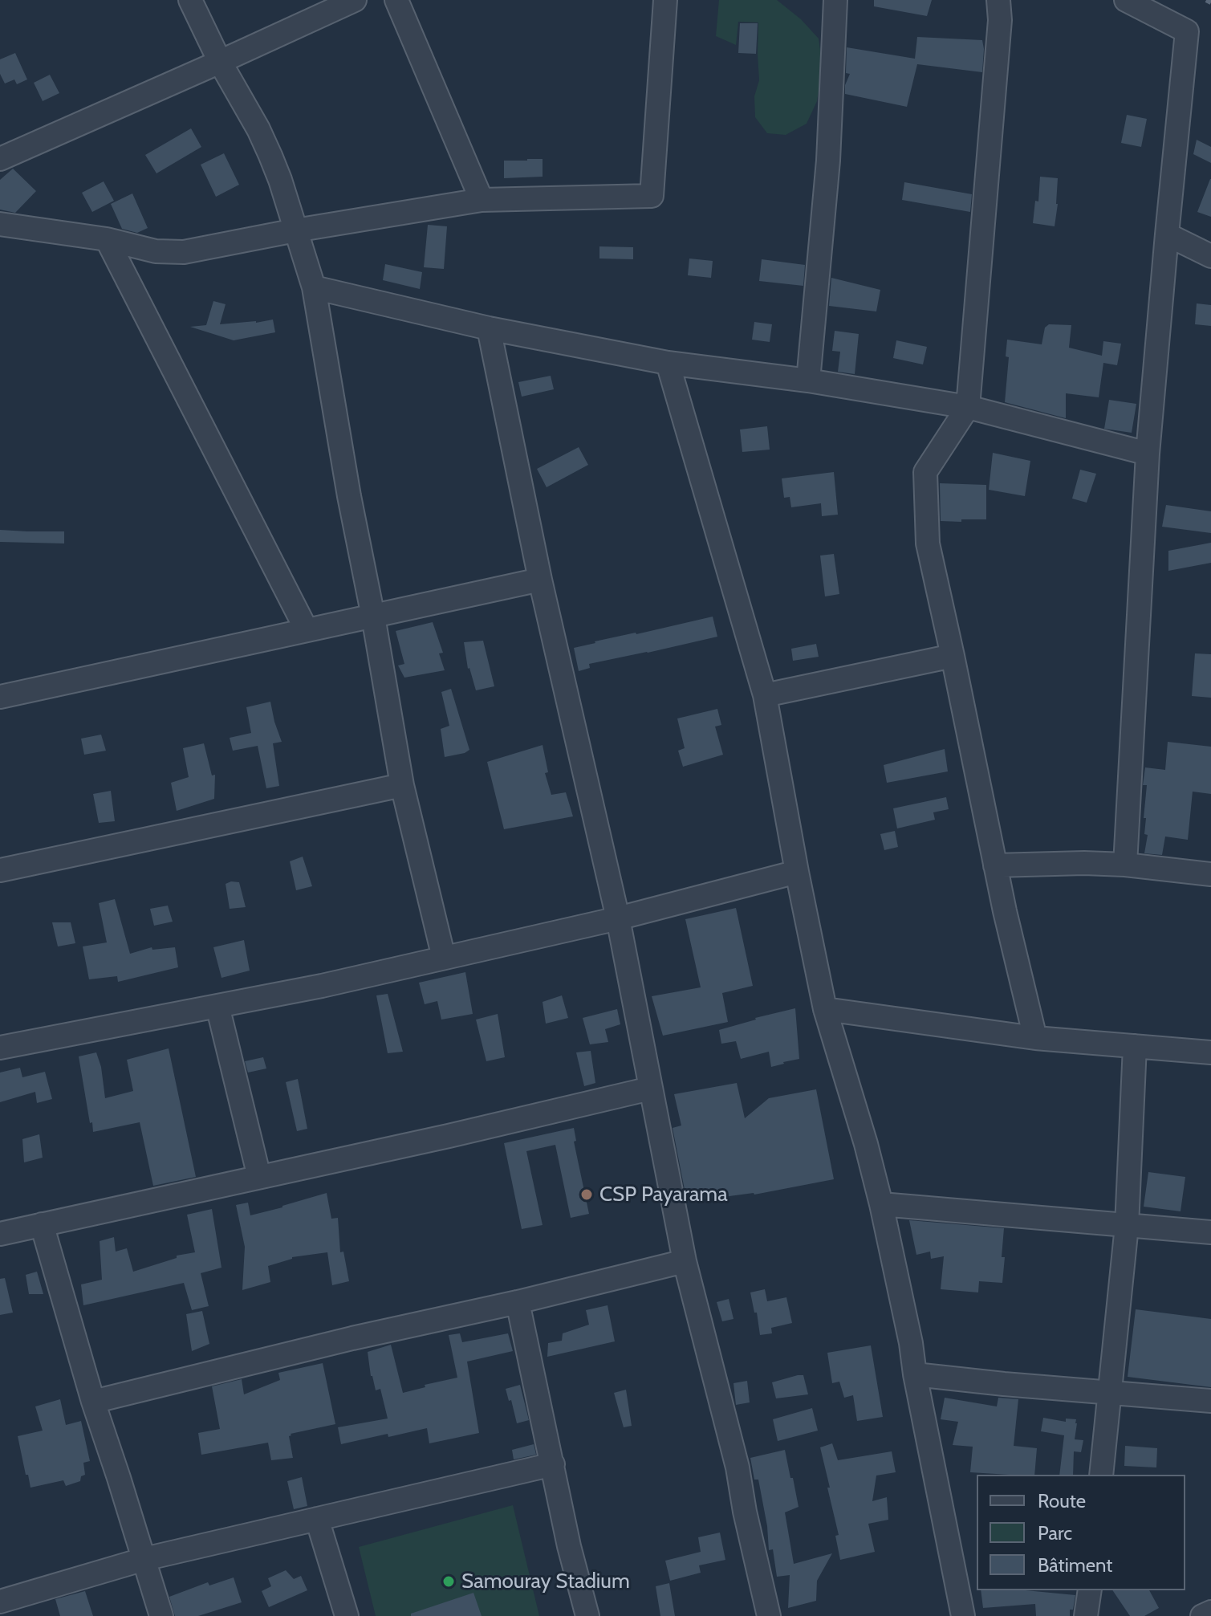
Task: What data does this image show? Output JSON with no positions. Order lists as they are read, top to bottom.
{
  "places": ["CSP Payarama", "Samouray Stadium"],
  "legend": ["Route", "Parc", "Bâtiment"]
}
